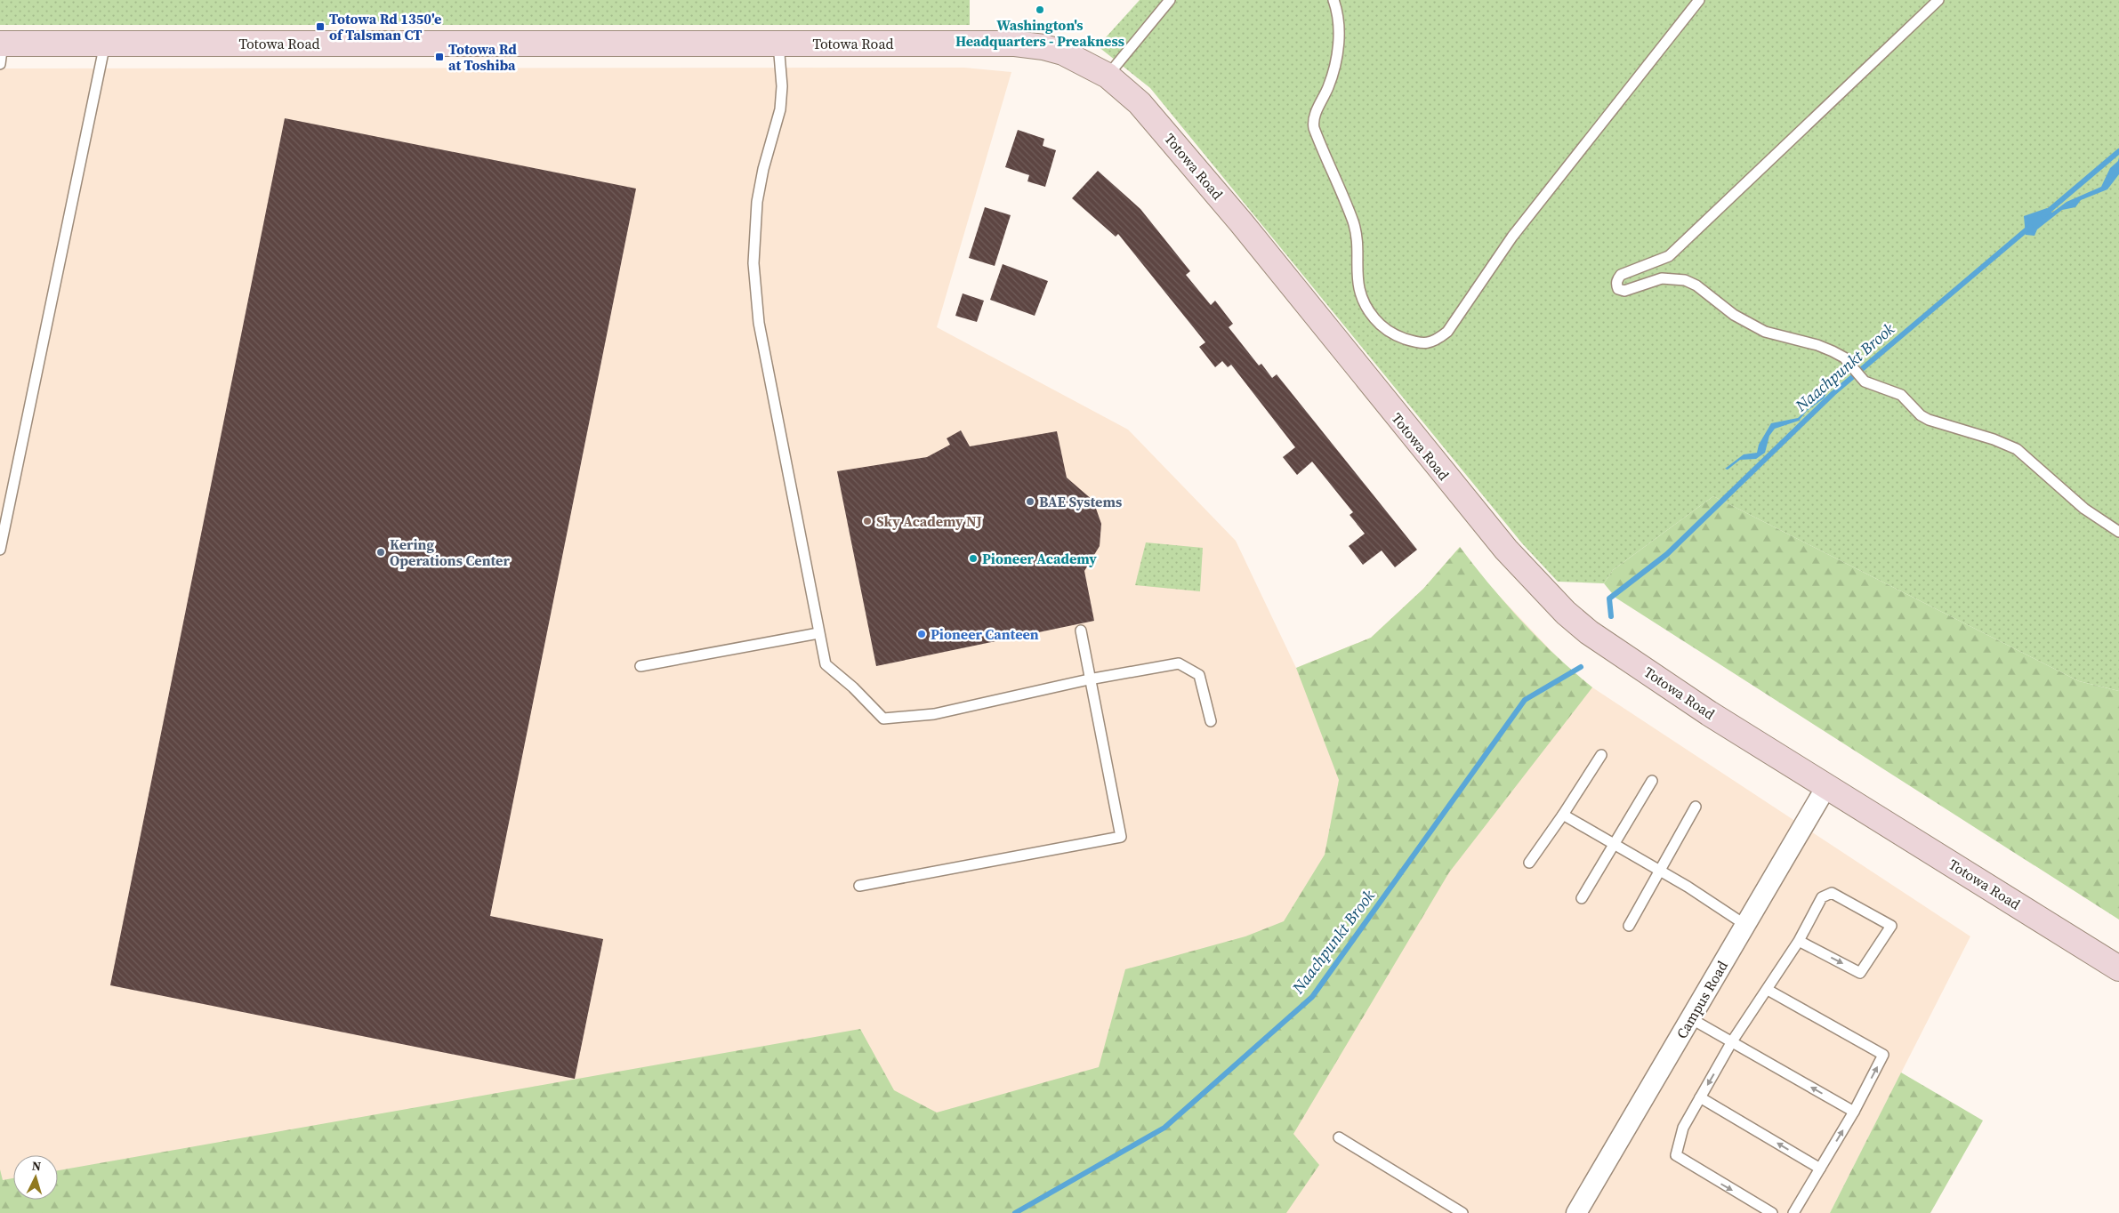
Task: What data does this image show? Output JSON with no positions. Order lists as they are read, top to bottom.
{
  "streets": {
    "main road": ["Totowa Road"],
    "street": ["Campus Road"]
  },
  "crossings": [
    ["Totowa Road", "Campus Road"]
  ],
  "water": ["Naachpunkt Brook"],
  "places": {
    "other": [
      "Washington's Headquarters - Preakness",
      "BAE Systems",
      "Sky Academy NJ",
      "Kering Operations Center",
      "Pioneer Academy",
      "Pioneer Canteen"
    ],
    "transit": ["Totowa Rd 1350'e of Talsman CT", "Totowa Rd at Toshiba"]
  },
  "north": "top"
}
